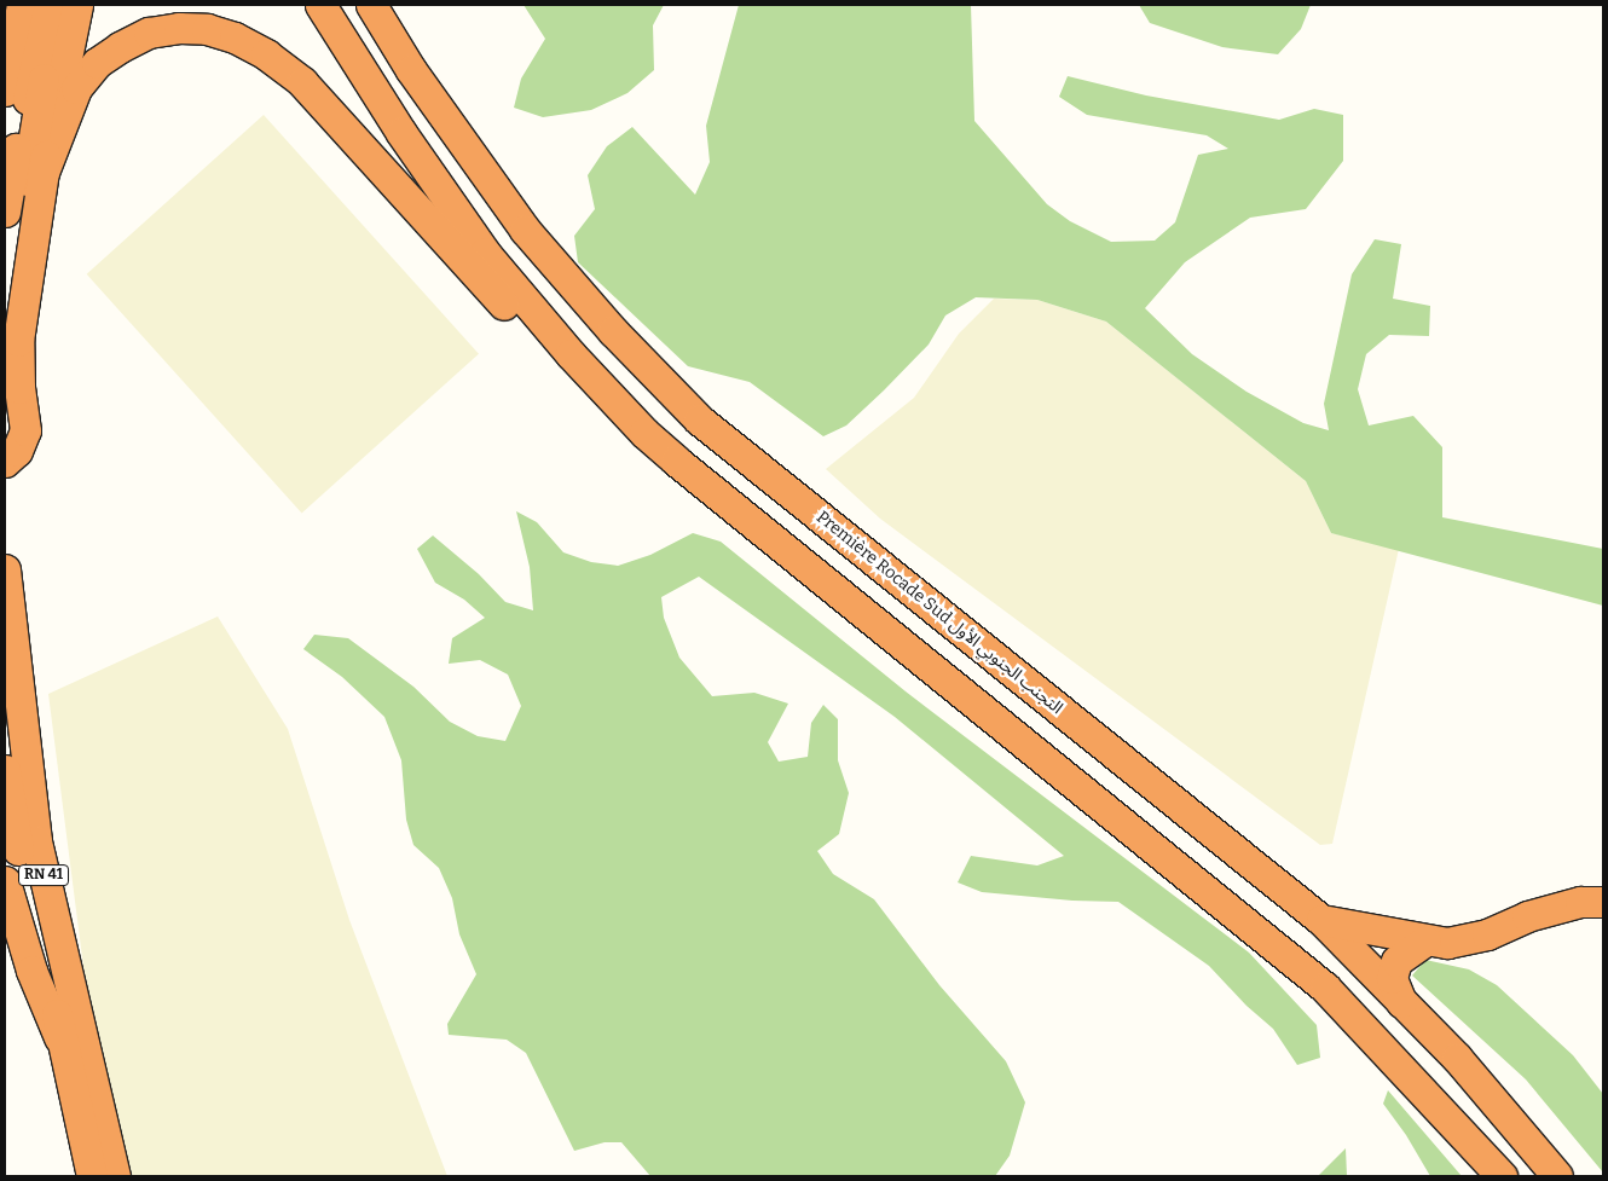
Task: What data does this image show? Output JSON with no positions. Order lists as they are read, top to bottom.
{
  "streets": {
    "highway": ["Première Rocade Sud التجنب الجنوبي الأول", "RN 41"]
  }
}
